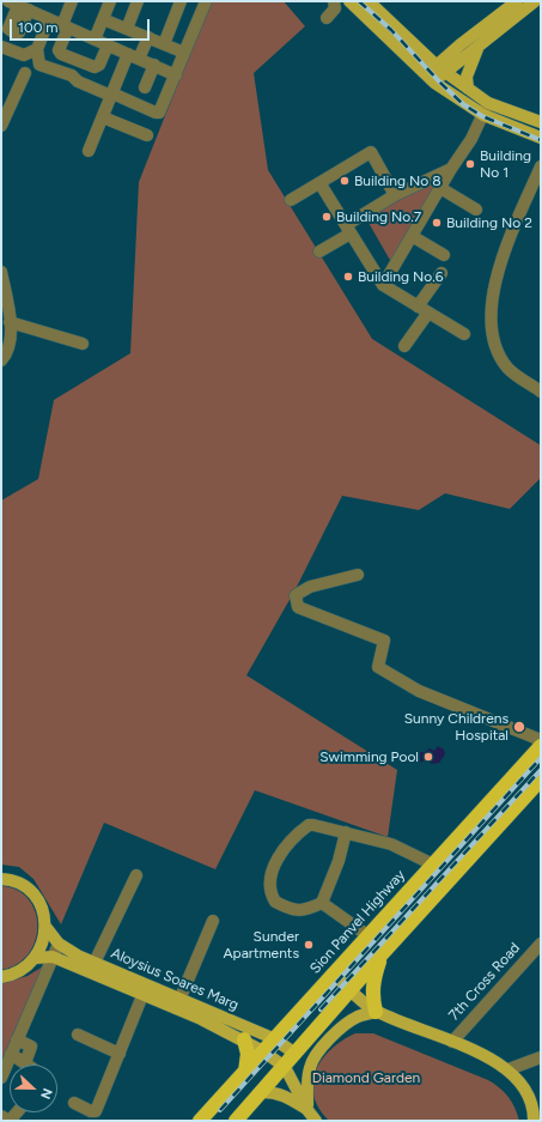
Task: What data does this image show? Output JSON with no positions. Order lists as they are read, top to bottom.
{
  "streets": {
    "highway": ["Sion Panvel Highway"],
    "main road": ["Aloysius Soares Marg"],
    "street": ["7th Cross Road"]
  },
  "crossings": [
    ["Sion Panvel Highway", "Aloysius Soares Marg"]
  ],
  "parks": ["Diamond Garden"],
  "places": [
    "Building No 1",
    "Building No 8",
    "Building No.7",
    "Building No 2",
    "Building No.6",
    "Sunny Childrens Hospital",
    "Swimming Pool",
    "Sunder Apartments"
  ],
  "scale_bar": "100 m",
  "north": "right"
}
